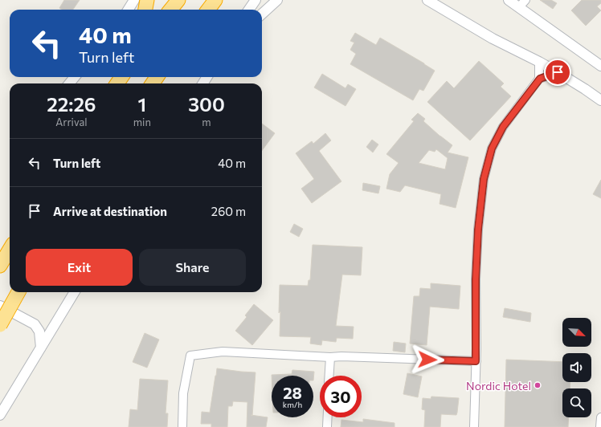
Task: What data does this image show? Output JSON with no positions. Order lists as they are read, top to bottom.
{
  "places": ["Nordic Hotel"],
  "north": "bottom right",
  "page": {
    "turn": ["40 m", "Turn left"],
    "eta": [
      "22:26",
      "Arrival",
      "1",
      "min",
      "300",
      "m"
    ],
    "list": [
      {
        "name": "Turn left",
        "value": "40 m"
      },
      {
        "name": "Arrive at destination",
        "value": "260 m"
      }
    ],
    "buttons": ["Exit", "Share"],
    "speed": "28 km/h",
    "limit": "30"
  }
}
